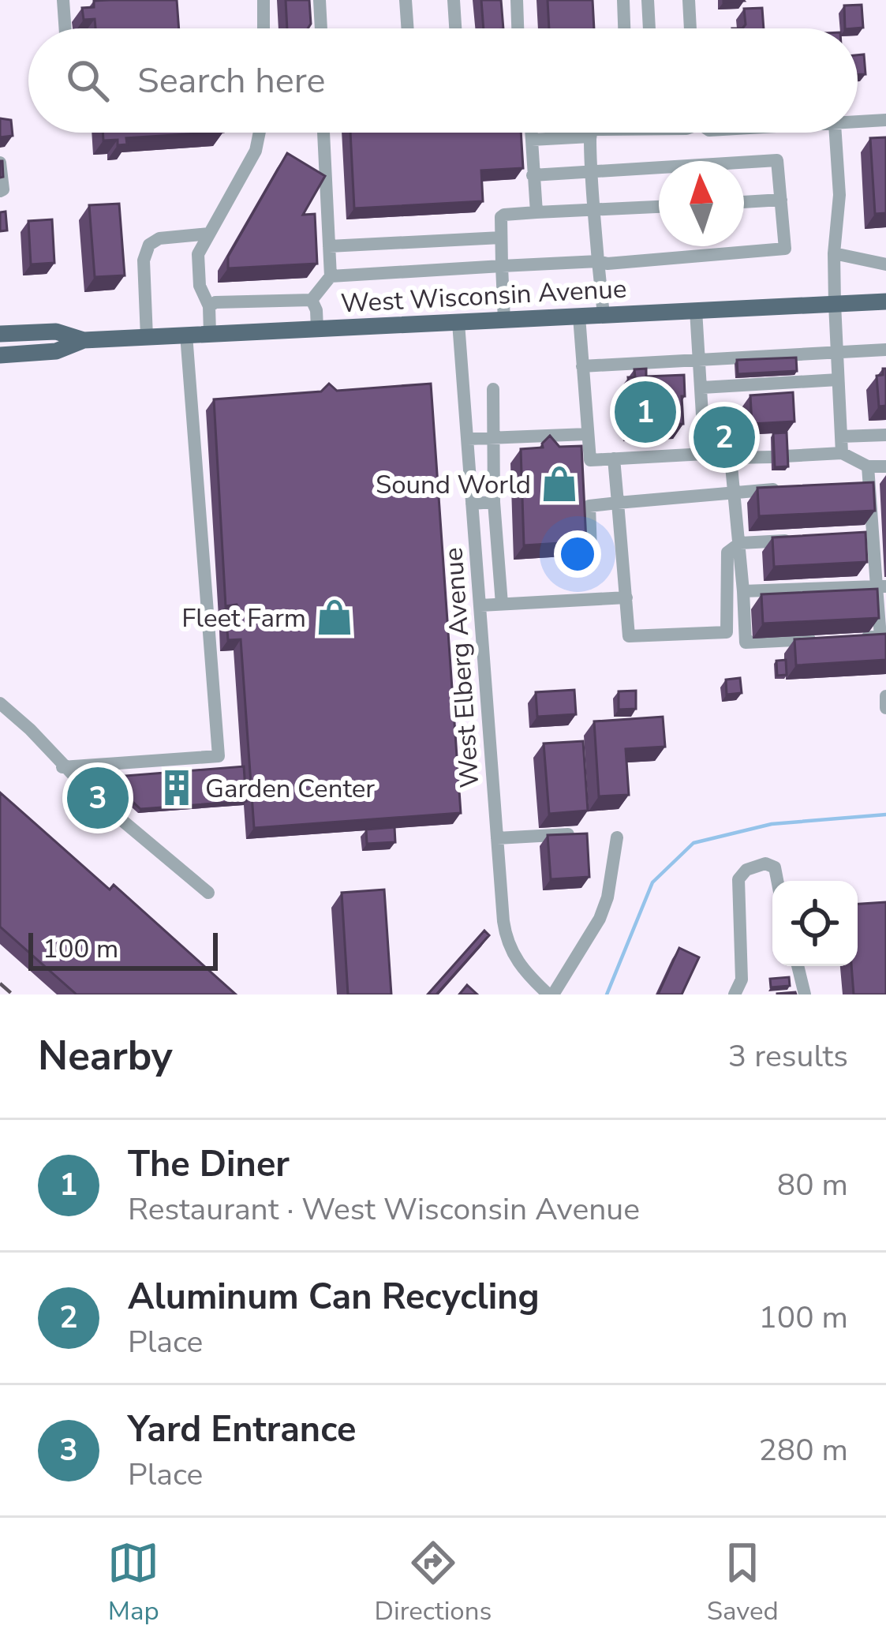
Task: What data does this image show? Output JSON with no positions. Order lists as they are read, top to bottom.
{
  "streets": {
    "main road": ["West Wisconsin Avenue"],
    "street": ["West Elberg Avenue"]
  },
  "crossings": [
    ["West Wisconsin Avenue", "West Elberg Avenue"]
  ],
  "places": {
    "shop": ["Sound World", "Fleet Farm"],
    "building": ["Garden Center"]
  },
  "scale_bar": "100 m",
  "north": "top",
  "page": {
    "search": "Search here",
    "pins": ["1", "2", "3"],
    "scale": "100 m",
    "heading": ["Nearby", "3 results"],
    "list": [
      {
        "mark": "1",
        "name": "The Diner",
        "note": "Restaurant · West Wisconsin Avenue",
        "value": "80 m"
      },
      {
        "mark": "2",
        "name": "Aluminum Can Recycling",
        "note": "Place",
        "value": "100 m"
      },
      {
        "mark": "3",
        "name": "Yard Entrance",
        "note": "Place",
        "value": "280 m"
      }
    ],
    "nav": ["Map", "Directions", "Saved"]
  }
}
